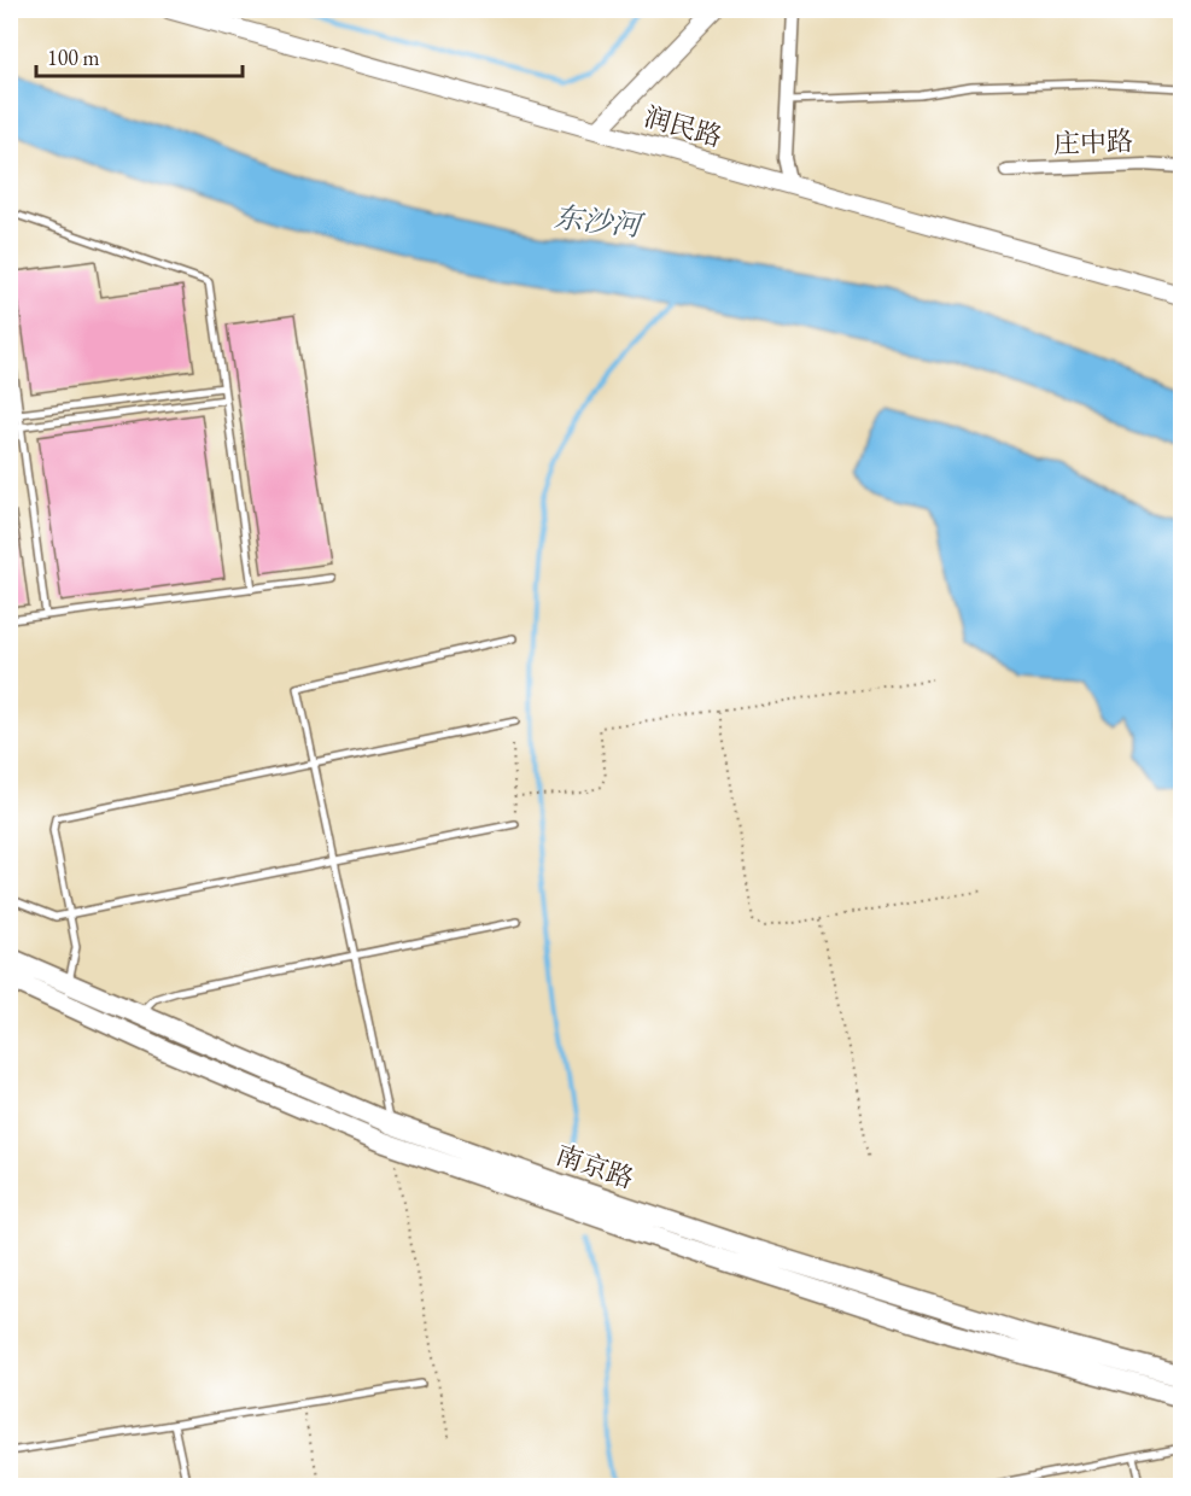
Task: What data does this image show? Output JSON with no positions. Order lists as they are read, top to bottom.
{
  "streets": {
    "main road": ["南京路"],
    "street": ["润民路", "庄中路"]
  },
  "water": ["东沙河"],
  "scale_bar": "100 m"
}
